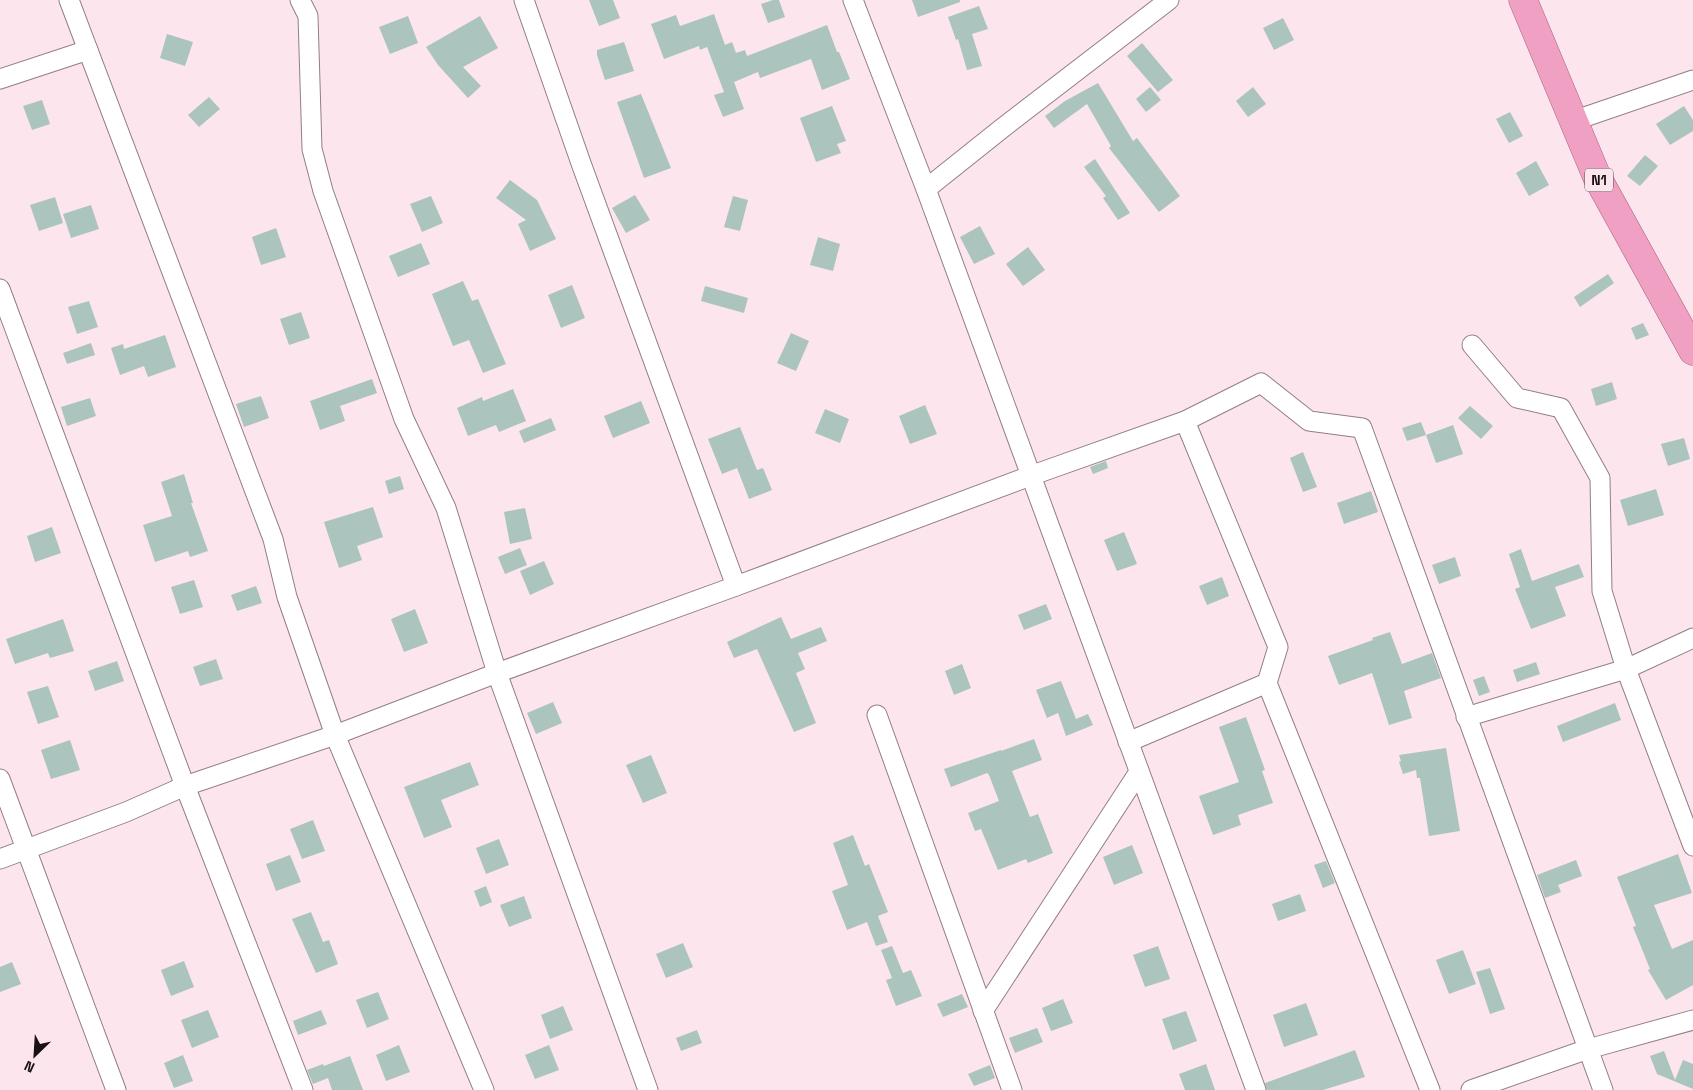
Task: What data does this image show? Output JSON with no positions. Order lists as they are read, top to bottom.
{
  "streets": {
    "highway": ["N1"]
  },
  "north": "bottom left"
}
